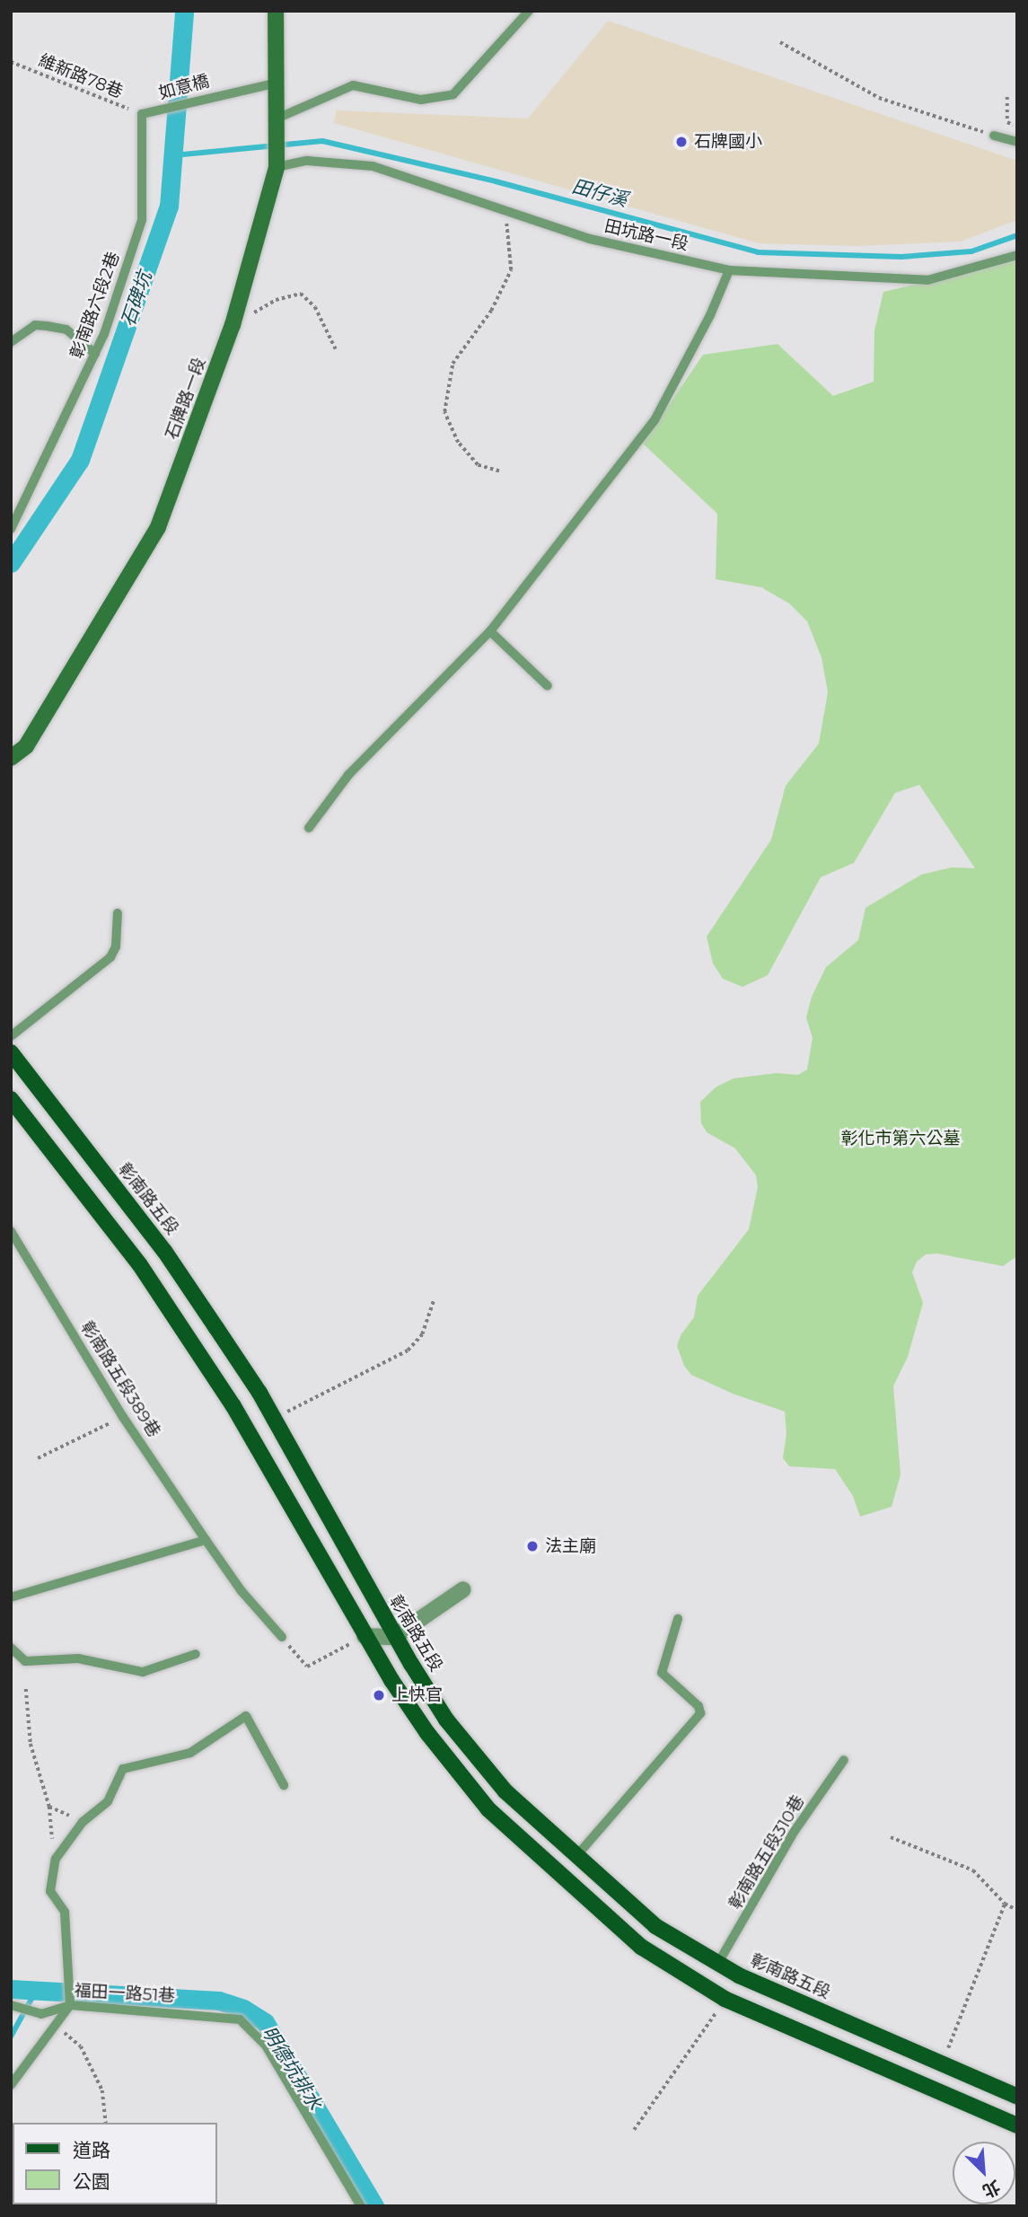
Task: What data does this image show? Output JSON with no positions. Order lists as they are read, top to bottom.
{
  "streets": {
    "main road": ["彰南路五段"],
    "street": ["石牌路一段"],
    "lane": [
      "如意橋",
      "田坑路一段",
      "彰南路六段2巷",
      "彰南路五段389巷",
      "彰南路五段310巷",
      "福田一路51巷"
    ],
    "path": ["維新路78巷"]
  },
  "crossings": [
    ["維新路78巷", "如意橋"],
    ["維新路78巷", "彰南路六段2巷"],
    ["如意橋", "彰南路六段2巷"],
    ["如意橋", "石牌路一段"],
    ["田坑路一段", "石牌路一段"],
    ["彰南路五段", "彰南路五段310巷"]
  ],
  "water": ["田仔溪", "石碑坑", "明德坑排水"],
  "parks": ["彰化市第六公墓"],
  "places": ["石牌國小", "法主廟", "上快官"],
  "legend": ["道路", "公園"],
  "north": "bottom right"
}
